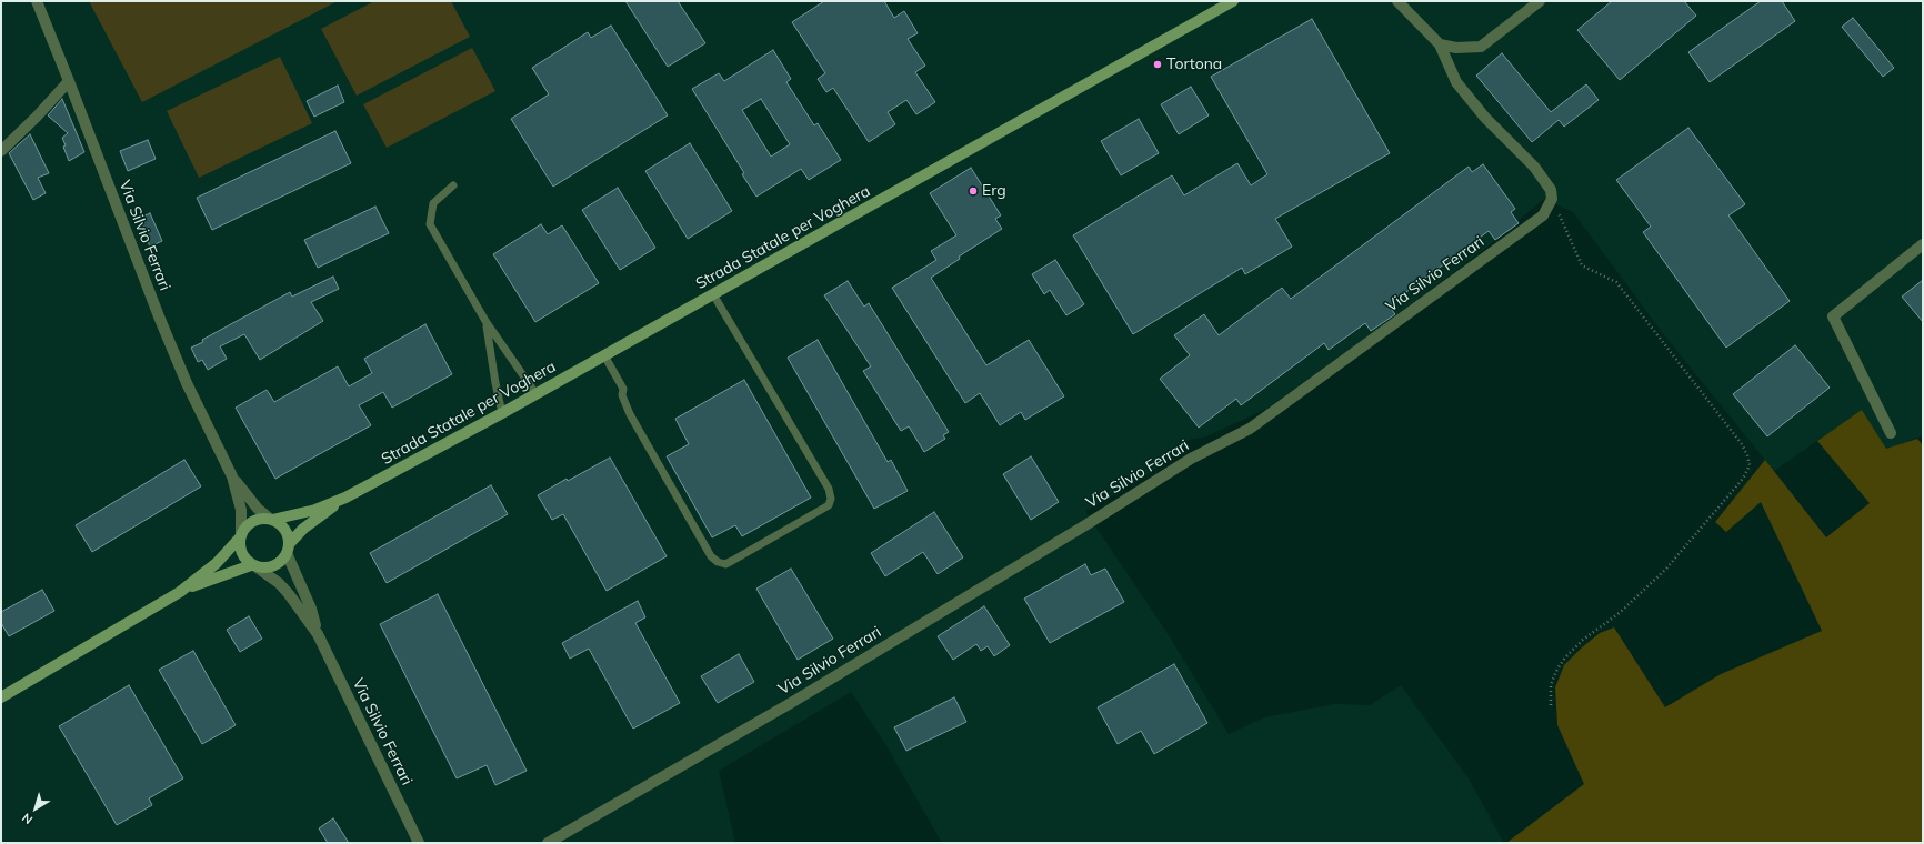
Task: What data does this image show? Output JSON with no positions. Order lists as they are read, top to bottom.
{
  "streets": {
    "main road": ["Strada Statale per Voghera"],
    "street": ["Via Silvio Ferrari"]
  },
  "crossings": [
    ["Via Silvio Ferrari", "Strada Statale per Voghera"]
  ],
  "places": ["Tortona", "Erg"],
  "north": "bottom left"
}
